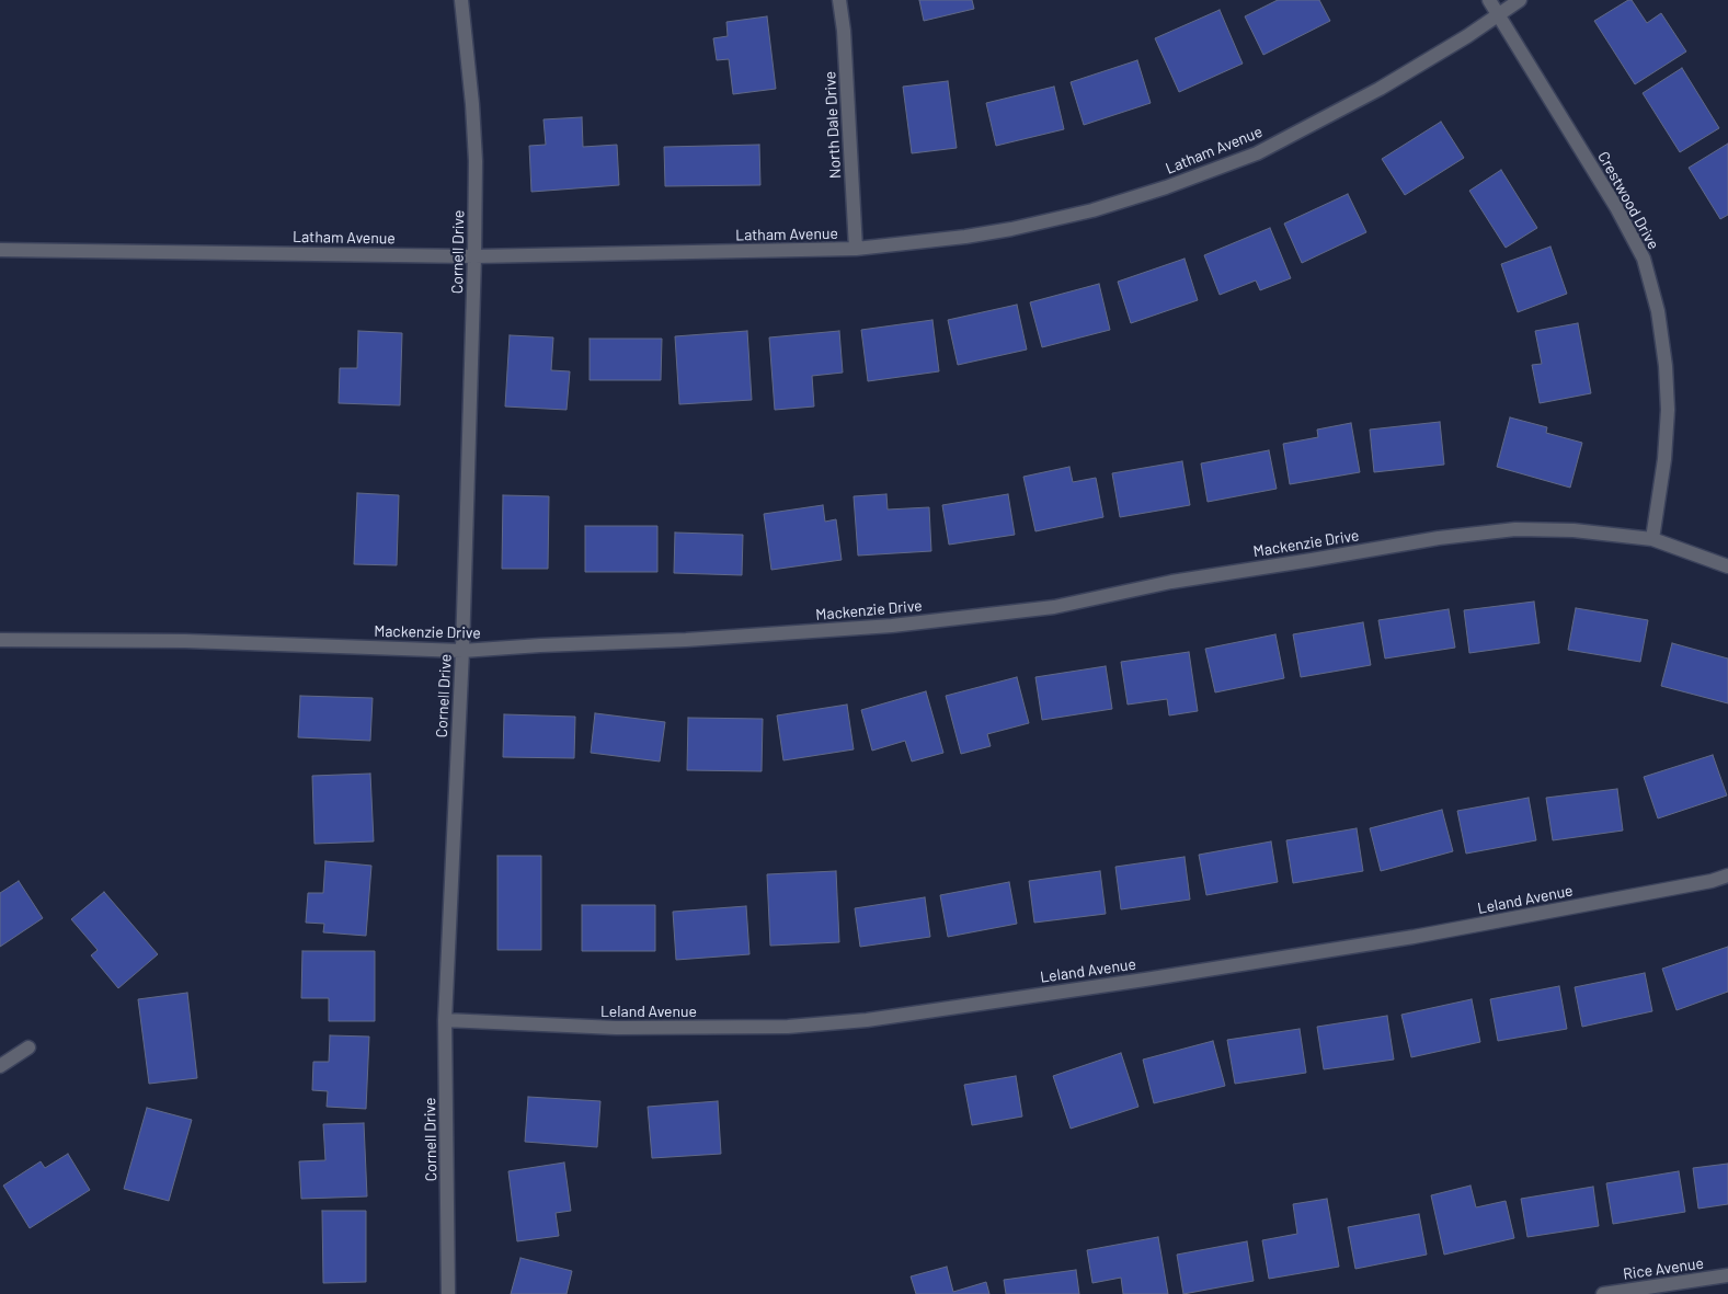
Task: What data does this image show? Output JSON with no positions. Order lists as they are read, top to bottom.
{
  "streets": {
    "street": [
      "North Dale Drive",
      "Latham Avenue",
      "Crestwood Drive",
      "Cornell Drive",
      "Mackenzie Drive",
      "Leland Avenue",
      "Rice Avenue"
    ]
  },
  "crossings": [
    ["North Dale Drive", "Latham Avenue"],
    ["Latham Avenue", "Crestwood Drive"],
    ["Latham Avenue", "Cornell Drive"],
    ["Crestwood Drive", "Mackenzie Drive"],
    ["Cornell Drive", "Mackenzie Drive"],
    ["Cornell Drive", "Leland Avenue"]
  ]
}
